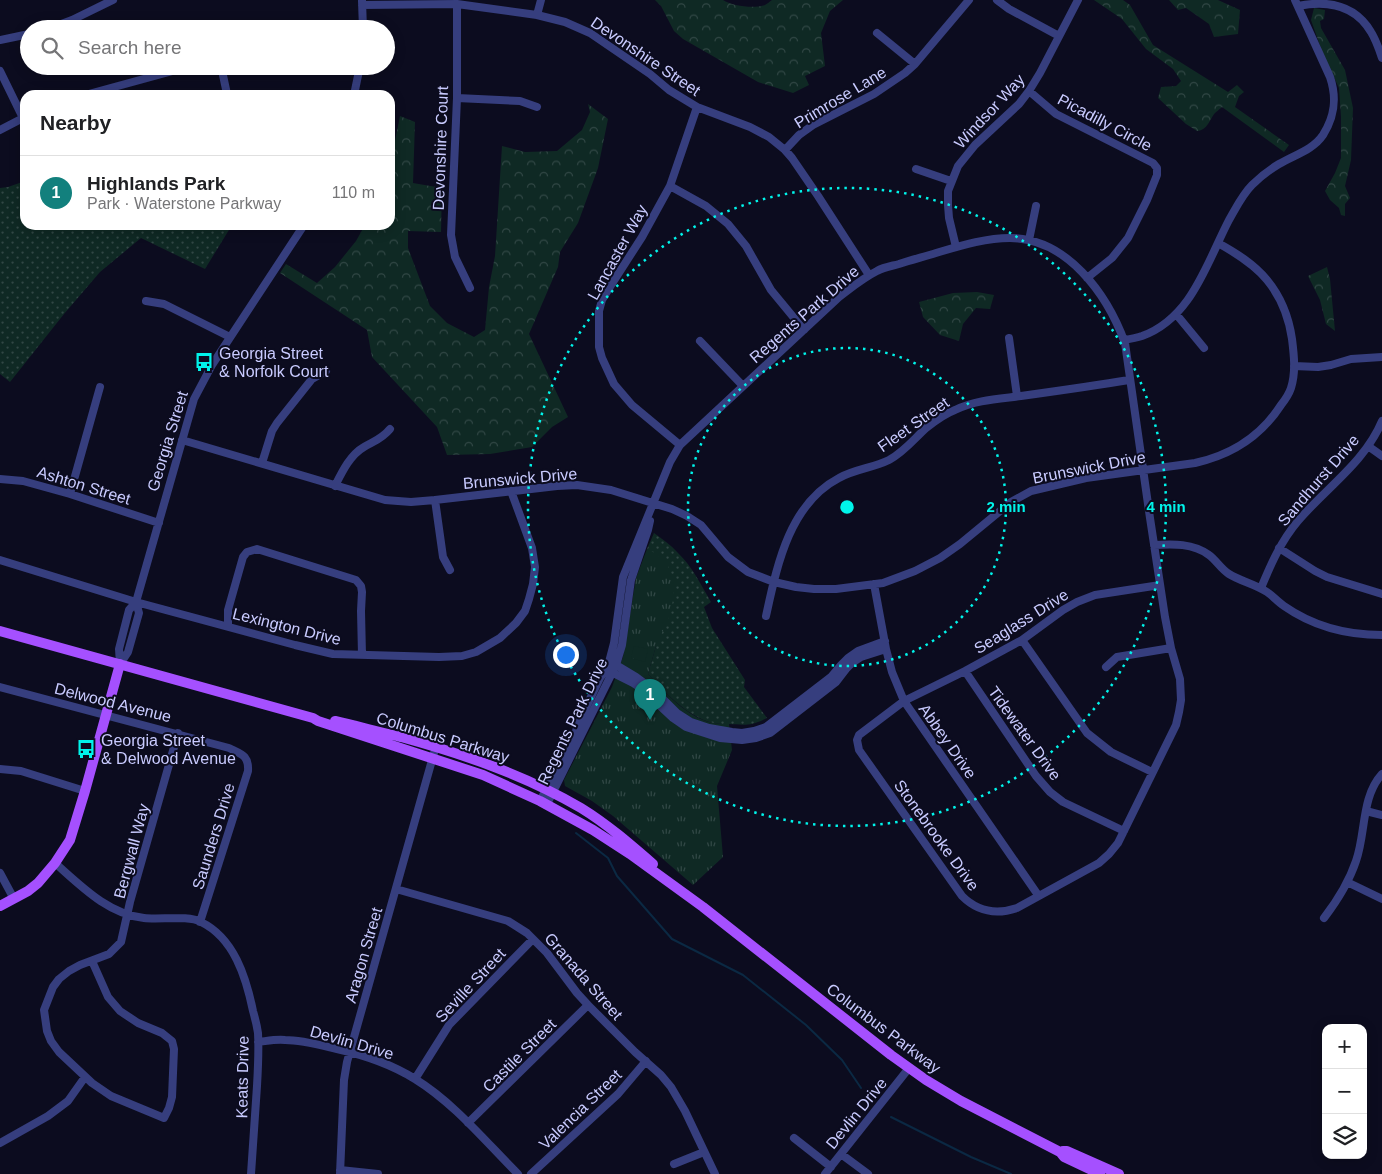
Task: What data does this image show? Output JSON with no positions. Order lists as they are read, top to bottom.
{
  "streets": {
    "main road": ["Georgia Street", "Columbus Parkway"],
    "street": [
      "Devonshire Street",
      "Primrose Lane",
      "Windsor Way",
      "Picadilly Circle",
      "Devonshire Court",
      "Lancaster Way",
      "Regents Park Drive",
      "Fleet Street",
      "Brunswick Drive",
      "Sandhurst Drive",
      "Ashton Street",
      "Seaglass Drive",
      "Lexington Drive",
      "Delwood Avenue",
      "Tidewater Drive",
      "Abbey Drive",
      "Stonebrooke Drive",
      "Saunders Drive",
      "Bergwall Way",
      "Aragon Street",
      "Granada Street",
      "Seville Street",
      "Devlin Drive",
      "Castile Street",
      "Keats Drive",
      "Valencia Street"
    ]
  },
  "crossings": [
    ["Devonshire Street", "Primrose Lane"],
    ["Devonshire Street", "Devonshire Court"],
    ["Devonshire Street", "Lancaster Way"],
    ["Devonshire Street", "Regents Park Drive"],
    ["Windsor Way", "Picadilly Circle"],
    ["Windsor Way", "Regents Park Drive"],
    ["Picadilly Circle", "Regents Park Drive"],
    ["Lancaster Way", "Regents Park Drive"],
    ["Regents Park Drive", "Fleet Street"],
    ["Regents Park Drive", "Brunswick Drive"],
    ["Regents Park Drive", "Columbus Parkway"],
    ["Regents Park Drive", "Stonebrooke Drive"],
    ["Fleet Street", "Brunswick Drive"],
    ["Georgia Street", "Brunswick Drive"],
    ["Georgia Street", "Ashton Street"],
    ["Georgia Street", "Lexington Drive"],
    ["Georgia Street", "Delwood Avenue"],
    ["Georgia Street", "Columbus Parkway"],
    ["Georgia Street", "Keats Drive"],
    ["Brunswick Drive", "Lexington Drive"],
    ["Brunswick Drive", "Abbey Drive"],
    ["Seaglass Drive", "Tidewater Drive"],
    ["Seaglass Drive", "Abbey Drive"],
    ["Seaglass Drive", "Stonebrooke Drive"],
    ["Delwood Avenue", "Saunders Drive"],
    ["Delwood Avenue", "Bergwall Way"],
    ["Tidewater Drive", "Stonebrooke Drive"],
    ["Columbus Parkway", "Aragon Street"],
    ["Columbus Parkway", "Devlin Drive"],
    ["Abbey Drive", "Stonebrooke Drive"],
    ["Saunders Drive", "Keats Drive"],
    ["Bergwall Way", "Keats Drive"],
    ["Aragon Street", "Granada Street"],
    ["Aragon Street", "Devlin Drive"],
    ["Granada Street", "Seville Street"],
    ["Granada Street", "Castile Street"],
    ["Granada Street", "Valencia Street"],
    ["Seville Street", "Devlin Drive"],
    ["Devlin Drive", "Castile Street"],
    ["Devlin Drive", "Keats Drive"]
  ],
  "places": {
    "bus stop": ["Georgia Street & Norfolk Court", "Georgia Street & Delwood Avenue"]
  },
  "page": {
    "search": "Search here",
    "heading": "Nearby",
    "list": [
      {
        "mark": "1",
        "name": "Highlands Park",
        "note": "Park · Waterstone Parkway",
        "value": "110 m"
      }
    ],
    "pins": "1",
    "map_buttons": ["+", "−"]
  },
  "rings": ["2 min", "4 min"]
}
